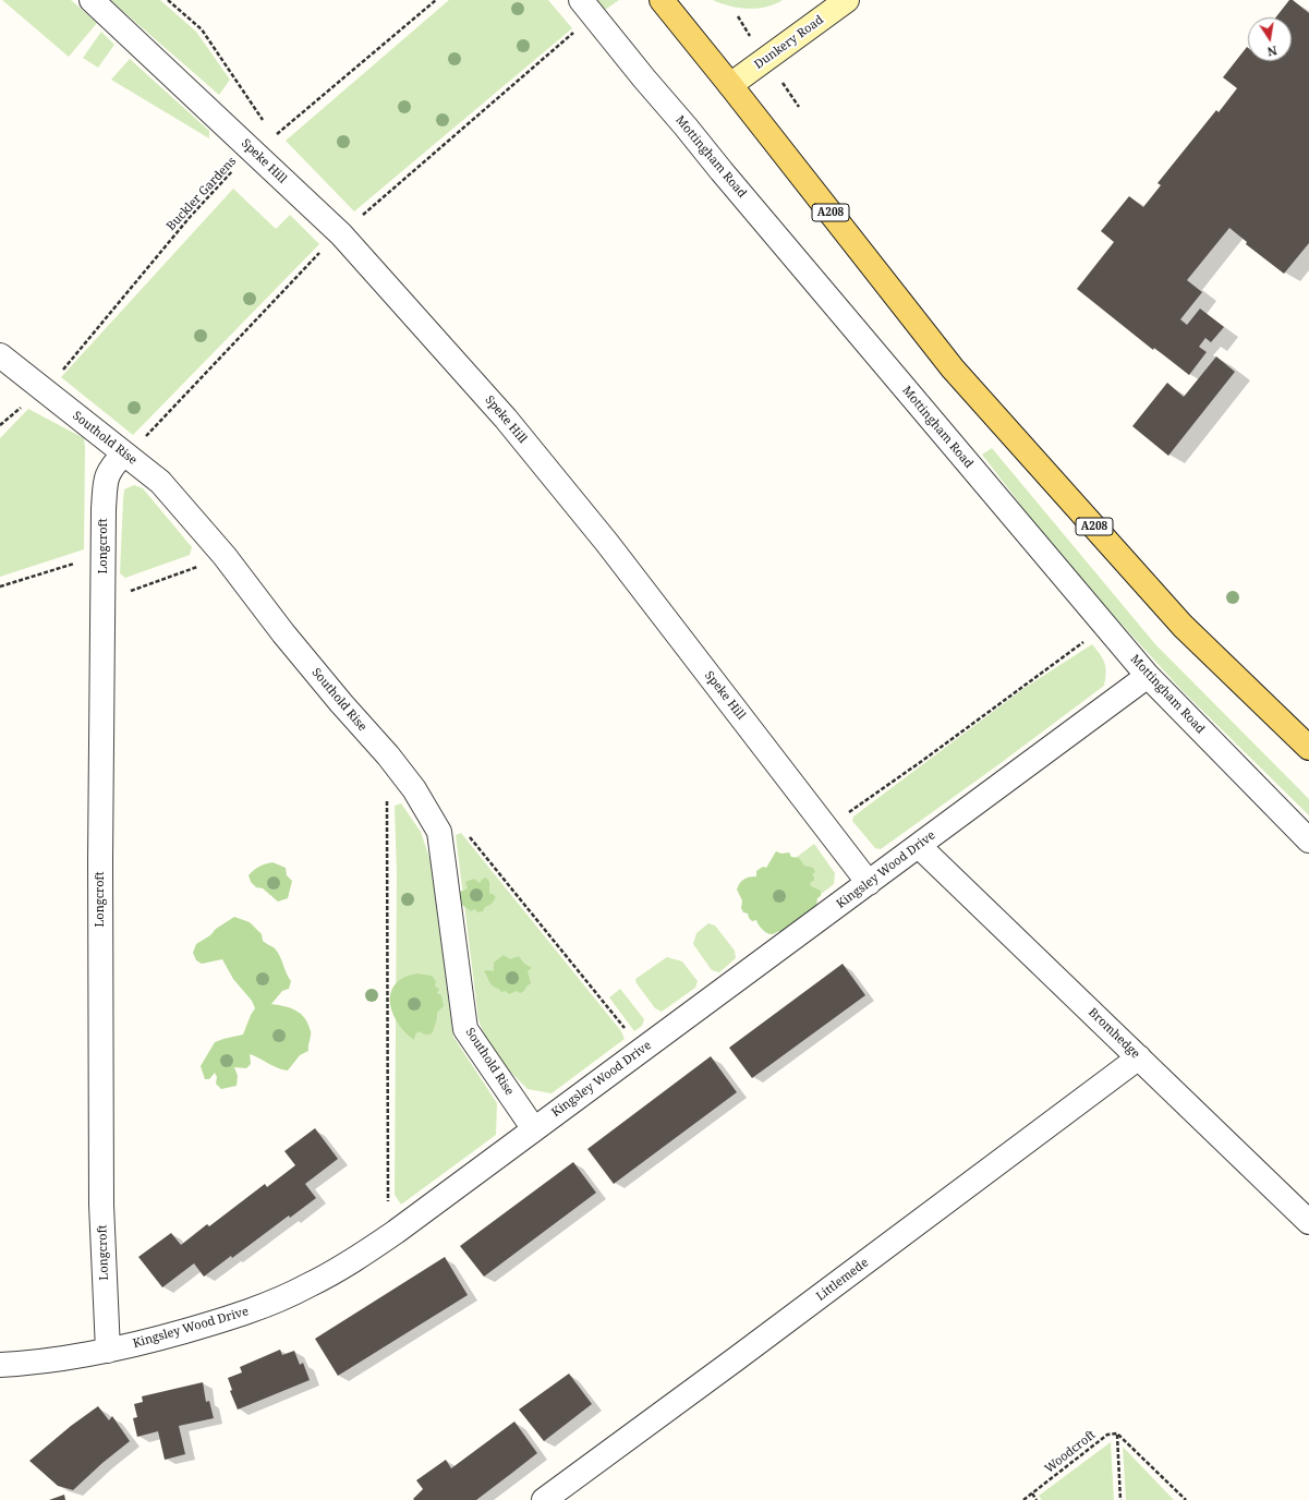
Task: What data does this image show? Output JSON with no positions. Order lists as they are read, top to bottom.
{
  "streets": {
    "main road": ["A208"],
    "street": [
      "Dunkery Road",
      "Mottingham Road",
      "Speke Hill",
      "Southold Rise",
      "Longcroft",
      "Kingsley Wood Drive",
      "Bromhedge",
      "Littlemede"
    ],
    "path": ["Buckler Gardens", "Woodcroft"]
  },
  "crossings": [
    ["Dunkery Road", "A208"],
    ["Mottingham Road", "Kingsley Wood Drive"],
    ["Speke Hill", "Buckler Gardens"],
    ["Speke Hill", "Kingsley Wood Drive"],
    ["Buckler Gardens", "Southold Rise"],
    ["Southold Rise", "Longcroft"],
    ["Southold Rise", "Kingsley Wood Drive"],
    ["Longcroft", "Kingsley Wood Drive"],
    ["Kingsley Wood Drive", "Bromhedge"],
    ["Bromhedge", "Littlemede"]
  ],
  "north": "bottom"
}
